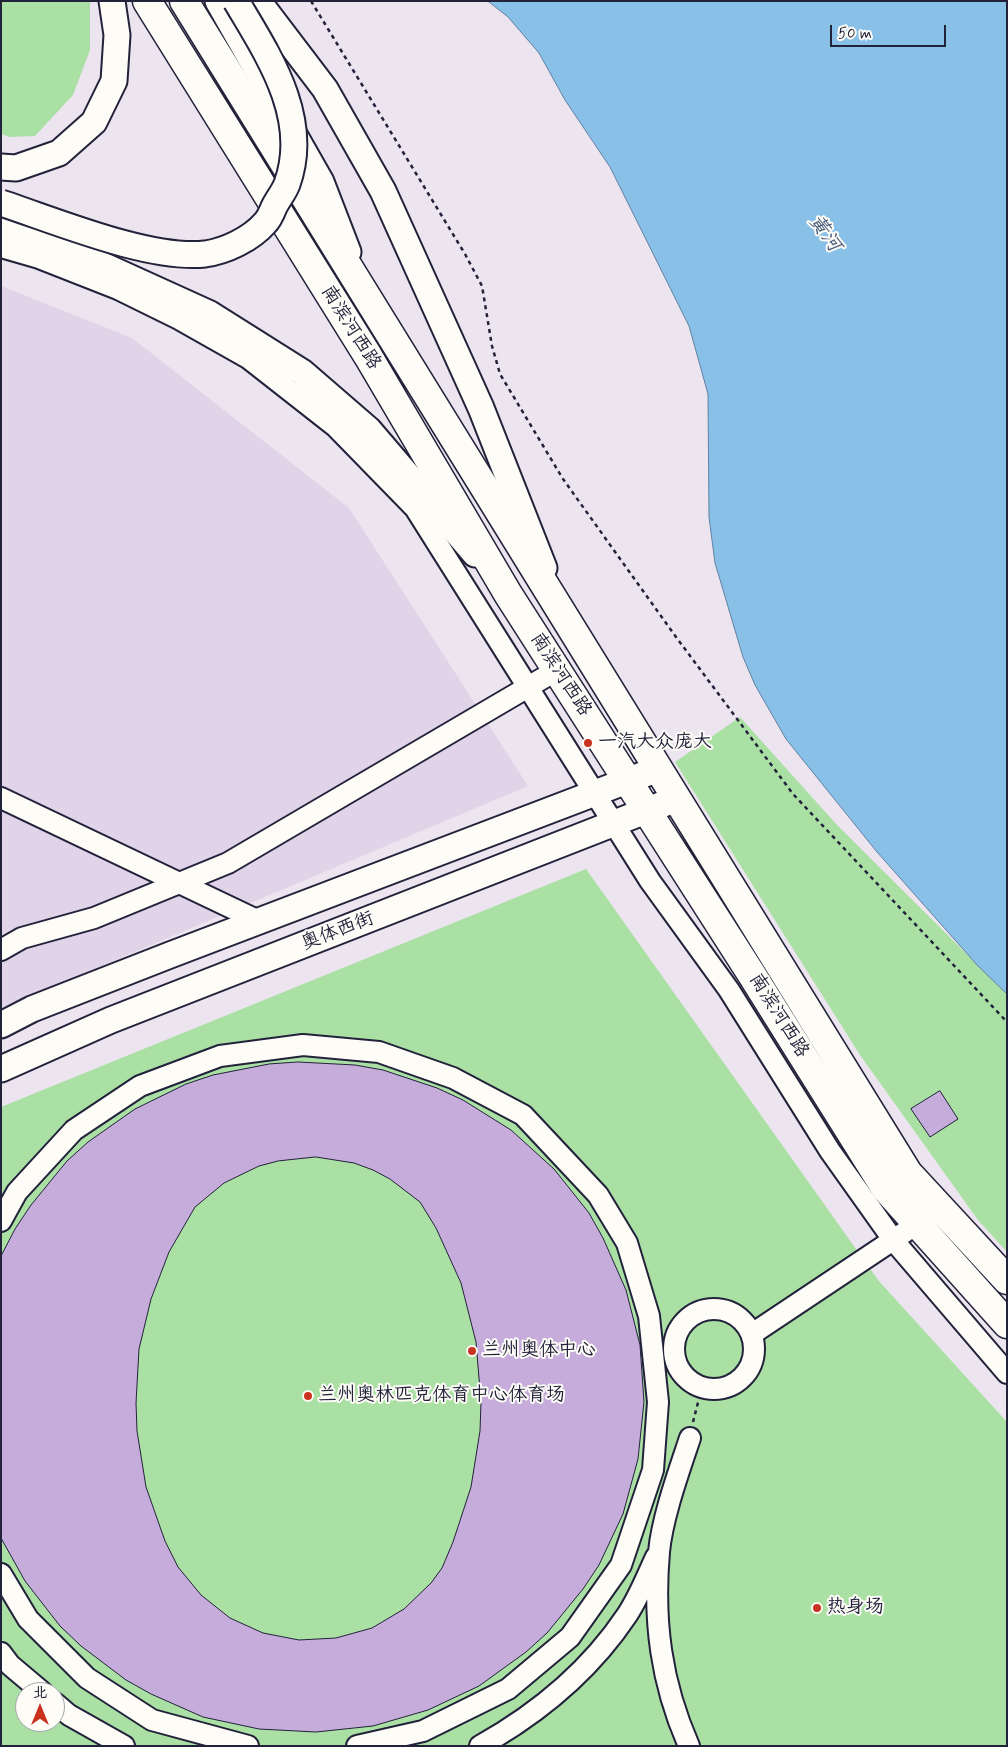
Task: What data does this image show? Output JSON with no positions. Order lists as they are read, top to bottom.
{
  "streets": {
    "highway": ["南滨河西路"],
    "main road": ["奥体西街"]
  },
  "crossings": [
    ["南滨河西路", "奥体西街"]
  ],
  "water": ["黄河"],
  "places": [
    "一汽大众庞大",
    "兰州奥体中心",
    "兰州奥林匹克体育中心体育场",
    "热身场"
  ],
  "scale_bar": "50 m",
  "north": "top"
}
